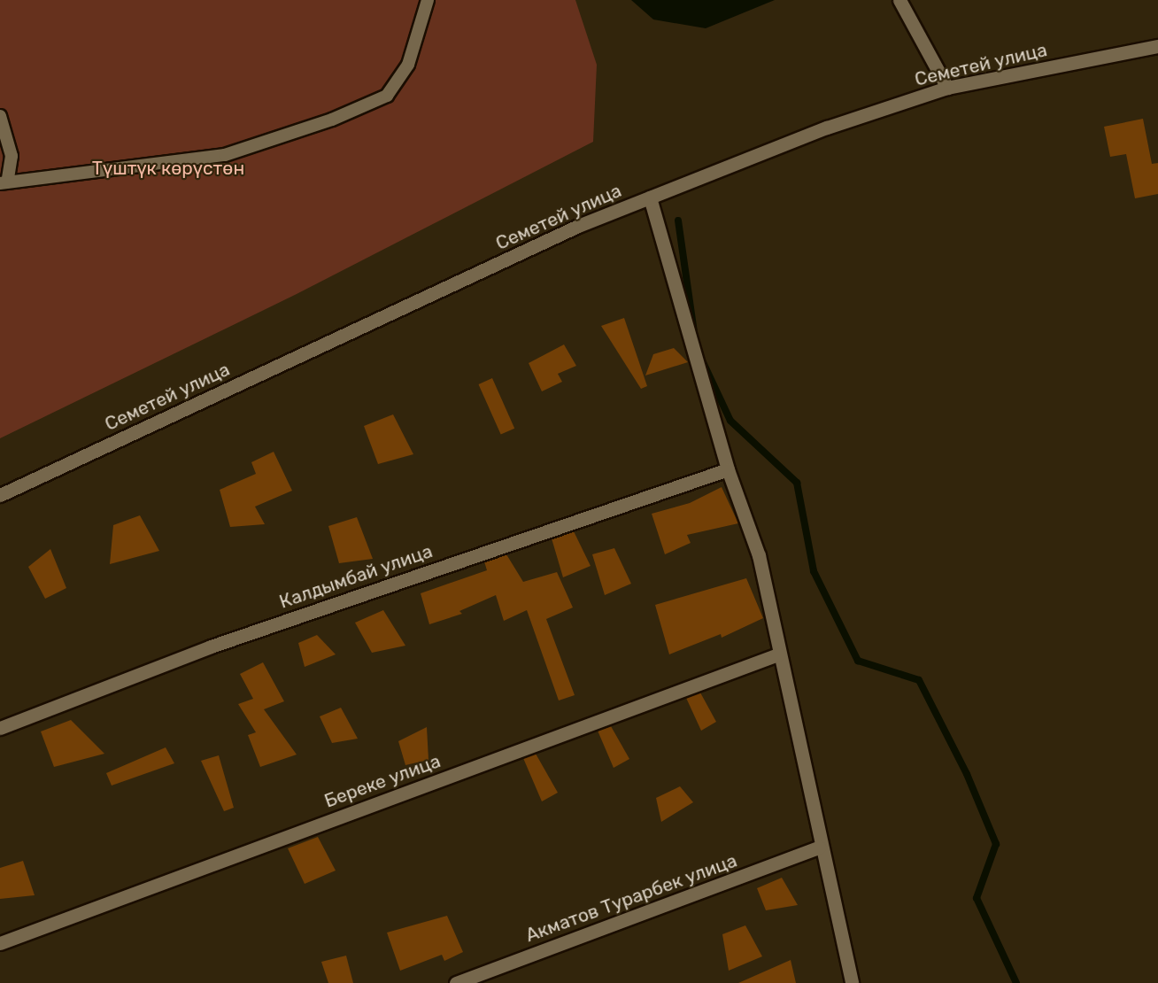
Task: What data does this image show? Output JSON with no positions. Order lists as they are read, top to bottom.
{
  "streets": {
    "street": [
      "Семетей улица",
      "Калдымбай улица",
      "Береке улица",
      "Акматов Турарбек улица"
    ]
  },
  "parks": ["Түштүк көрүстөн"]
}
